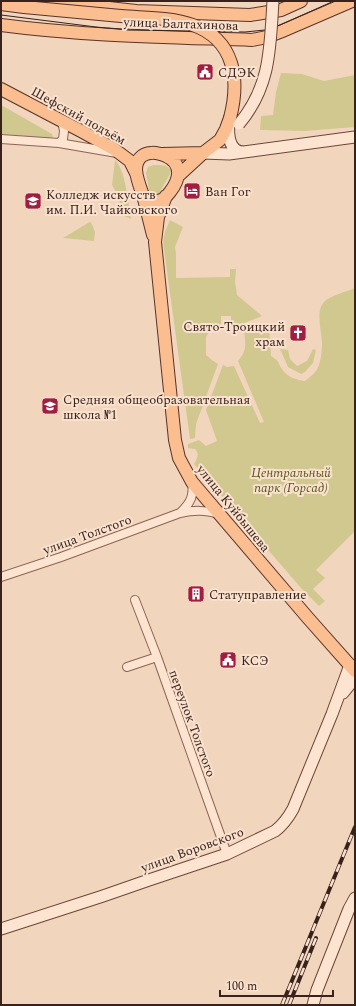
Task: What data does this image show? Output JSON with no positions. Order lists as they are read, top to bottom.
{
  "streets": {
    "main road": ["улица Балтахинова", "Шефский подъём", "улица Куйбышева"],
    "street": ["улица Толстого", "переулок Толстого", "улица Воровского"]
  },
  "crossings": [
    ["Шефский подъём", "улица Куйбышева"],
    ["улица Куйбышева", "улица Толстого"],
    ["улица Куйбышева", "улица Воровского"],
    ["переулок Толстого", "улица Воровского"]
  ],
  "parks": ["Центральный парк (Горсад)"],
  "places": {
    "public building": ["СДЭК", "КСЭ"],
    "hotel": ["Ван Гог"],
    "school or university": ["Колледж искусств им. П.И. Чайковского", "Средняя общеобразовательная школа №1"],
    "church": ["Свято-Троицкий храм"],
    "building": ["Статуправление"]
  },
  "scale_bar": "100 m"
}
